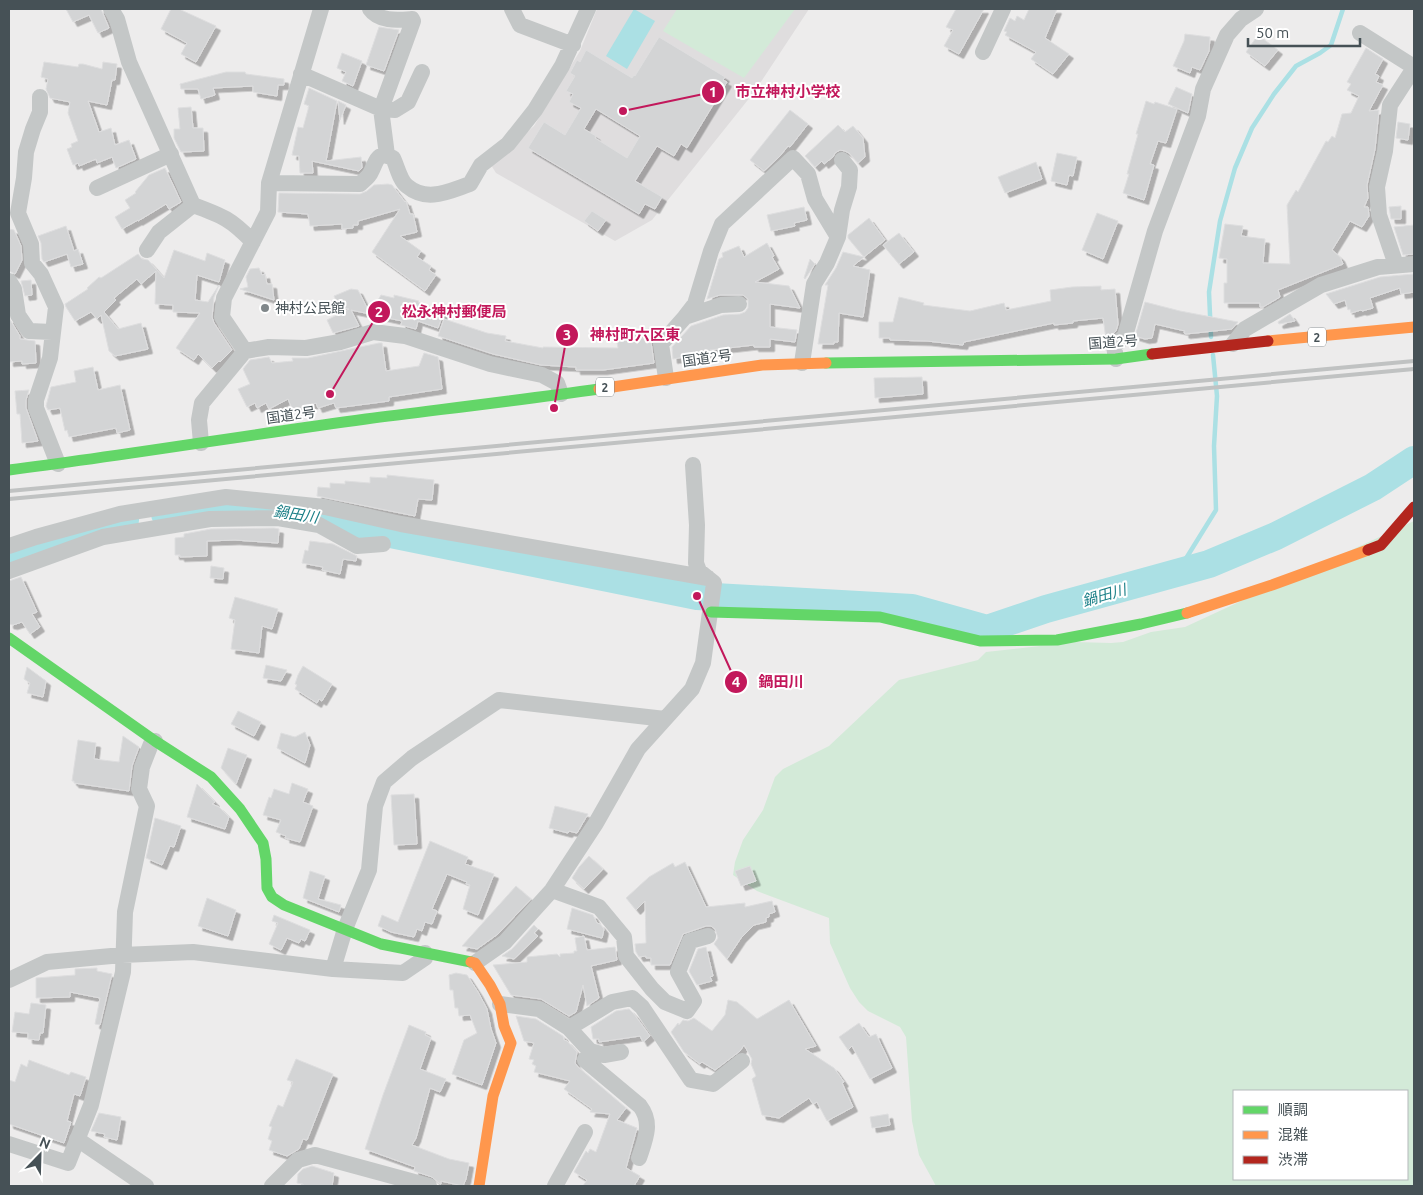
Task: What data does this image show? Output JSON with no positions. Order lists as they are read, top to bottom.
{
  "streets": {
    "main road": ["2", "国道2号"]
  },
  "water": ["鍋田川"],
  "places": [
    "市立神村小学校",
    "神村公民館",
    "松永神村郵便局",
    "神村町六区東",
    "鍋田川"
  ],
  "legend": ["順調", "混雑", "渋滞"],
  "scale_bar": "50 m",
  "north": "top right"
}
